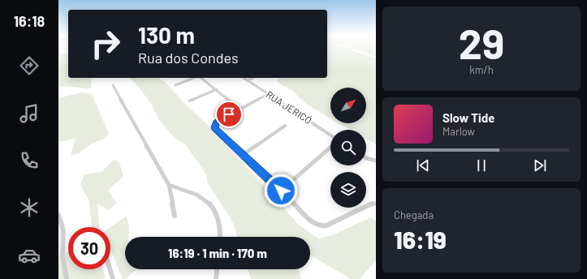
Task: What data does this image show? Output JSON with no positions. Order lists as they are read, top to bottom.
{
  "streets": {
    "street": ["RUA JERICÓ"]
  },
  "north": "top right",
  "page": {
    "tabs": "16:18",
    "tile": [
      ["29", "km/h"],
      ["Chegada", "16:19"]
    ],
    "turn": ["130 m", "Rua dos Condes"],
    "song": ["Slow Tide", "Marlow"],
    "limit": "30",
    "trip": "16:19 · 1 min · 170 m"
  }
}
